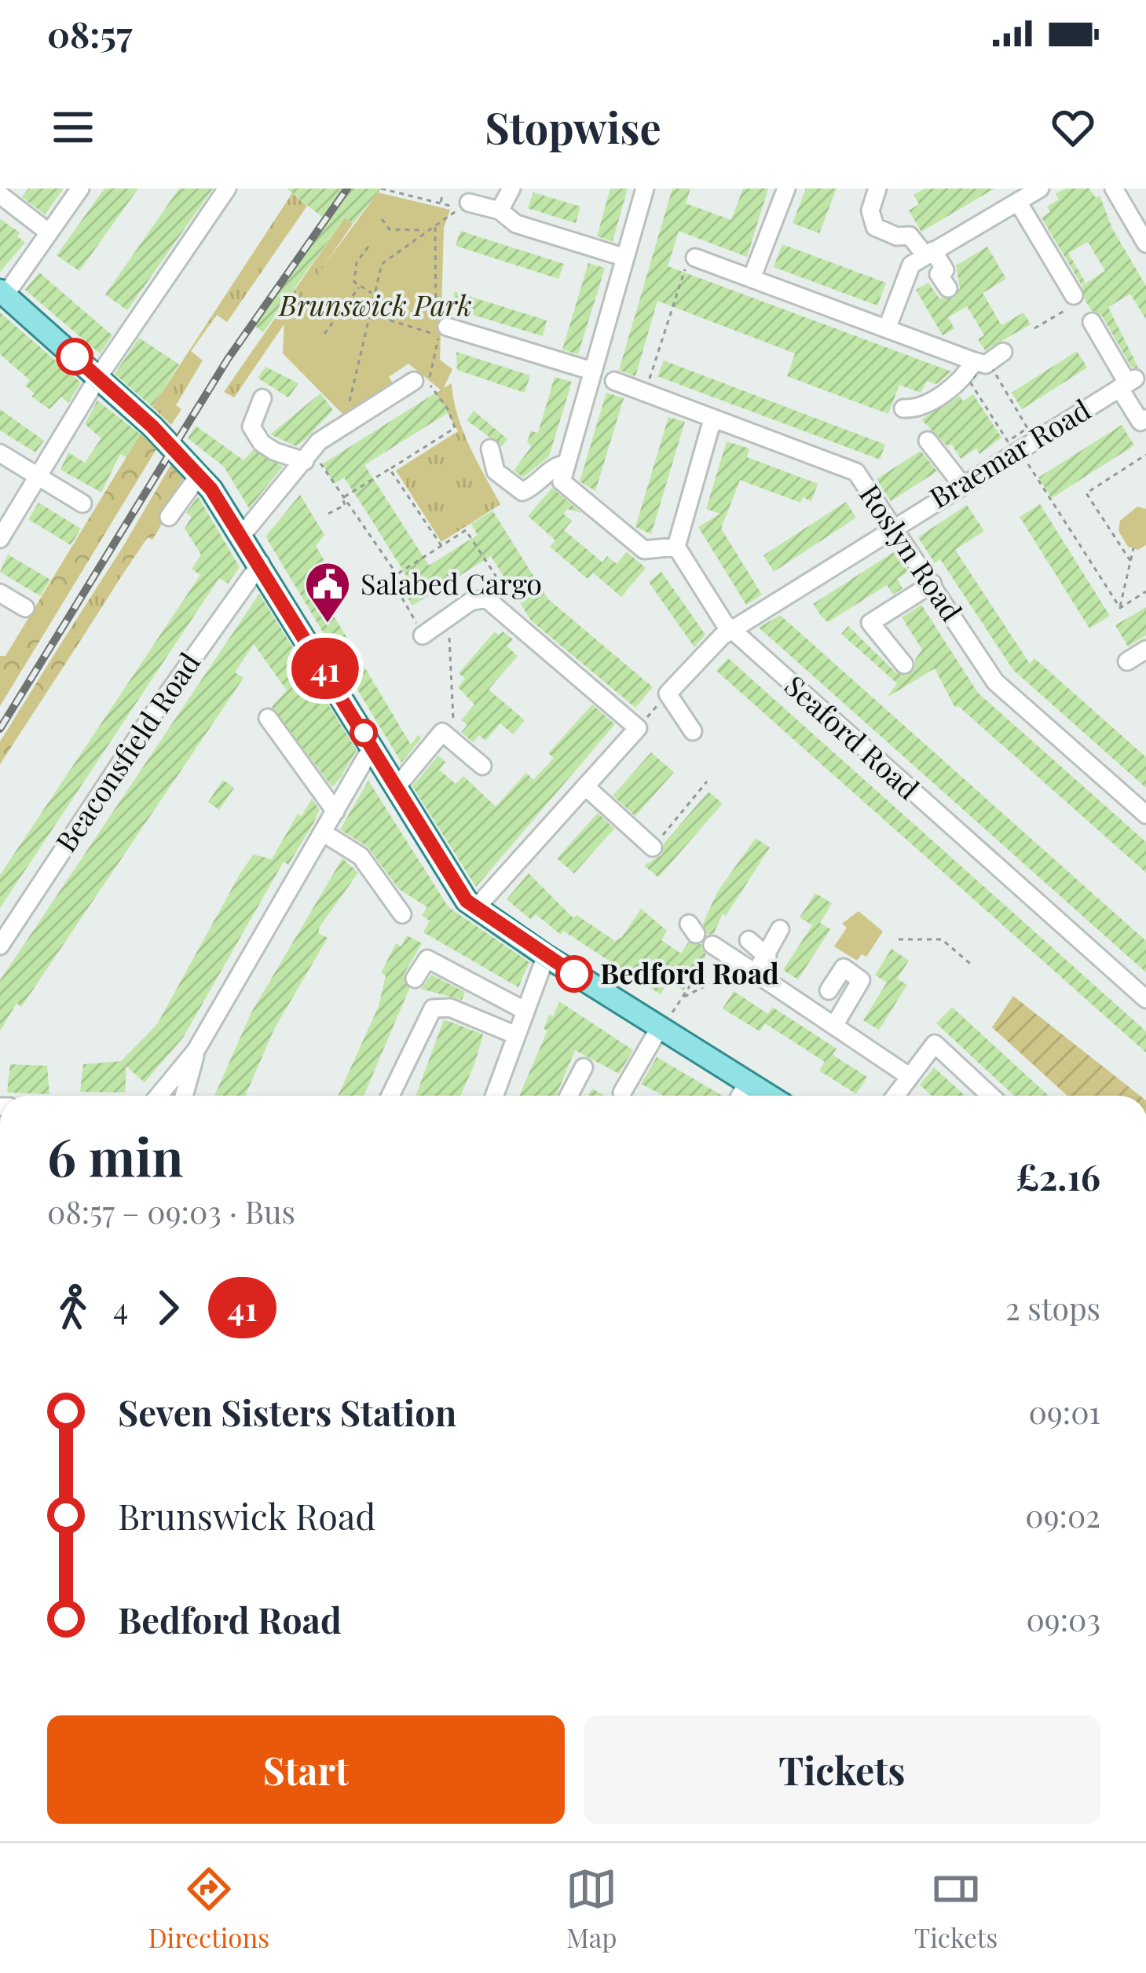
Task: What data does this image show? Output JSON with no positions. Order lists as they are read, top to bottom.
{
  "streets": {
    "street": [
      "Braemar Road",
      "Roslyn Road",
      "Seaford Road",
      "Beaconsfield Road"
    ]
  },
  "crossings": [
    ["Braemar Road", "Roslyn Road"],
    ["Braemar Road", "Seaford Road"]
  ],
  "parks": ["Brunswick Park"],
  "places": {
    "public building": ["Salabed Cargo"],
    "other": ["Bedford Road"]
  },
  "lines": ["bus line 41"],
  "page": {
    "status": "08:57",
    "header": "Stopwise",
    "on_map": "41",
    "heading": ["6 min", "08:57 – 09:03 · Bus", "£2.16"],
    "legs": ["4", "41", "2 stops"],
    "list": [
      {
        "name": "Seven Sisters Station",
        "value": "09:01"
      },
      {
        "name": "Brunswick Road",
        "value": "09:02"
      },
      {
        "name": "Bedford Road",
        "value": "09:03"
      }
    ],
    "buttons": ["Start", "Tickets"],
    "tabs": ["Directions", "Map", "Tickets"]
  }
}
